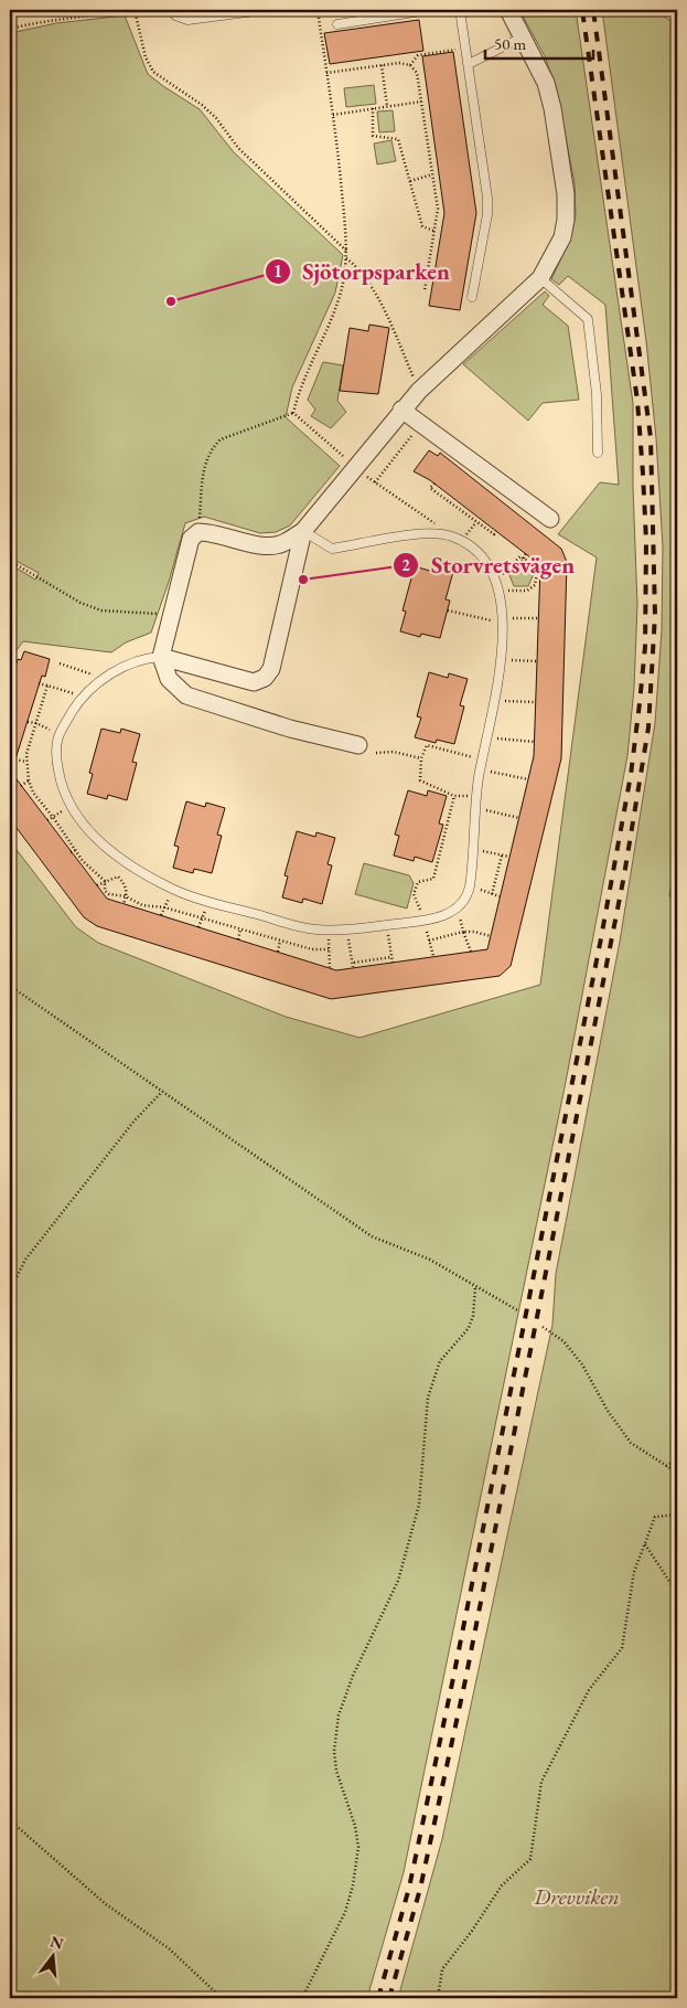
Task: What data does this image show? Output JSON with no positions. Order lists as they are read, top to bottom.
{
  "parks": ["Drevviken"],
  "places": ["Sjötorpsparken", "Storvretsvägen"],
  "scale_bar": "50 m",
  "north": "top"
}
